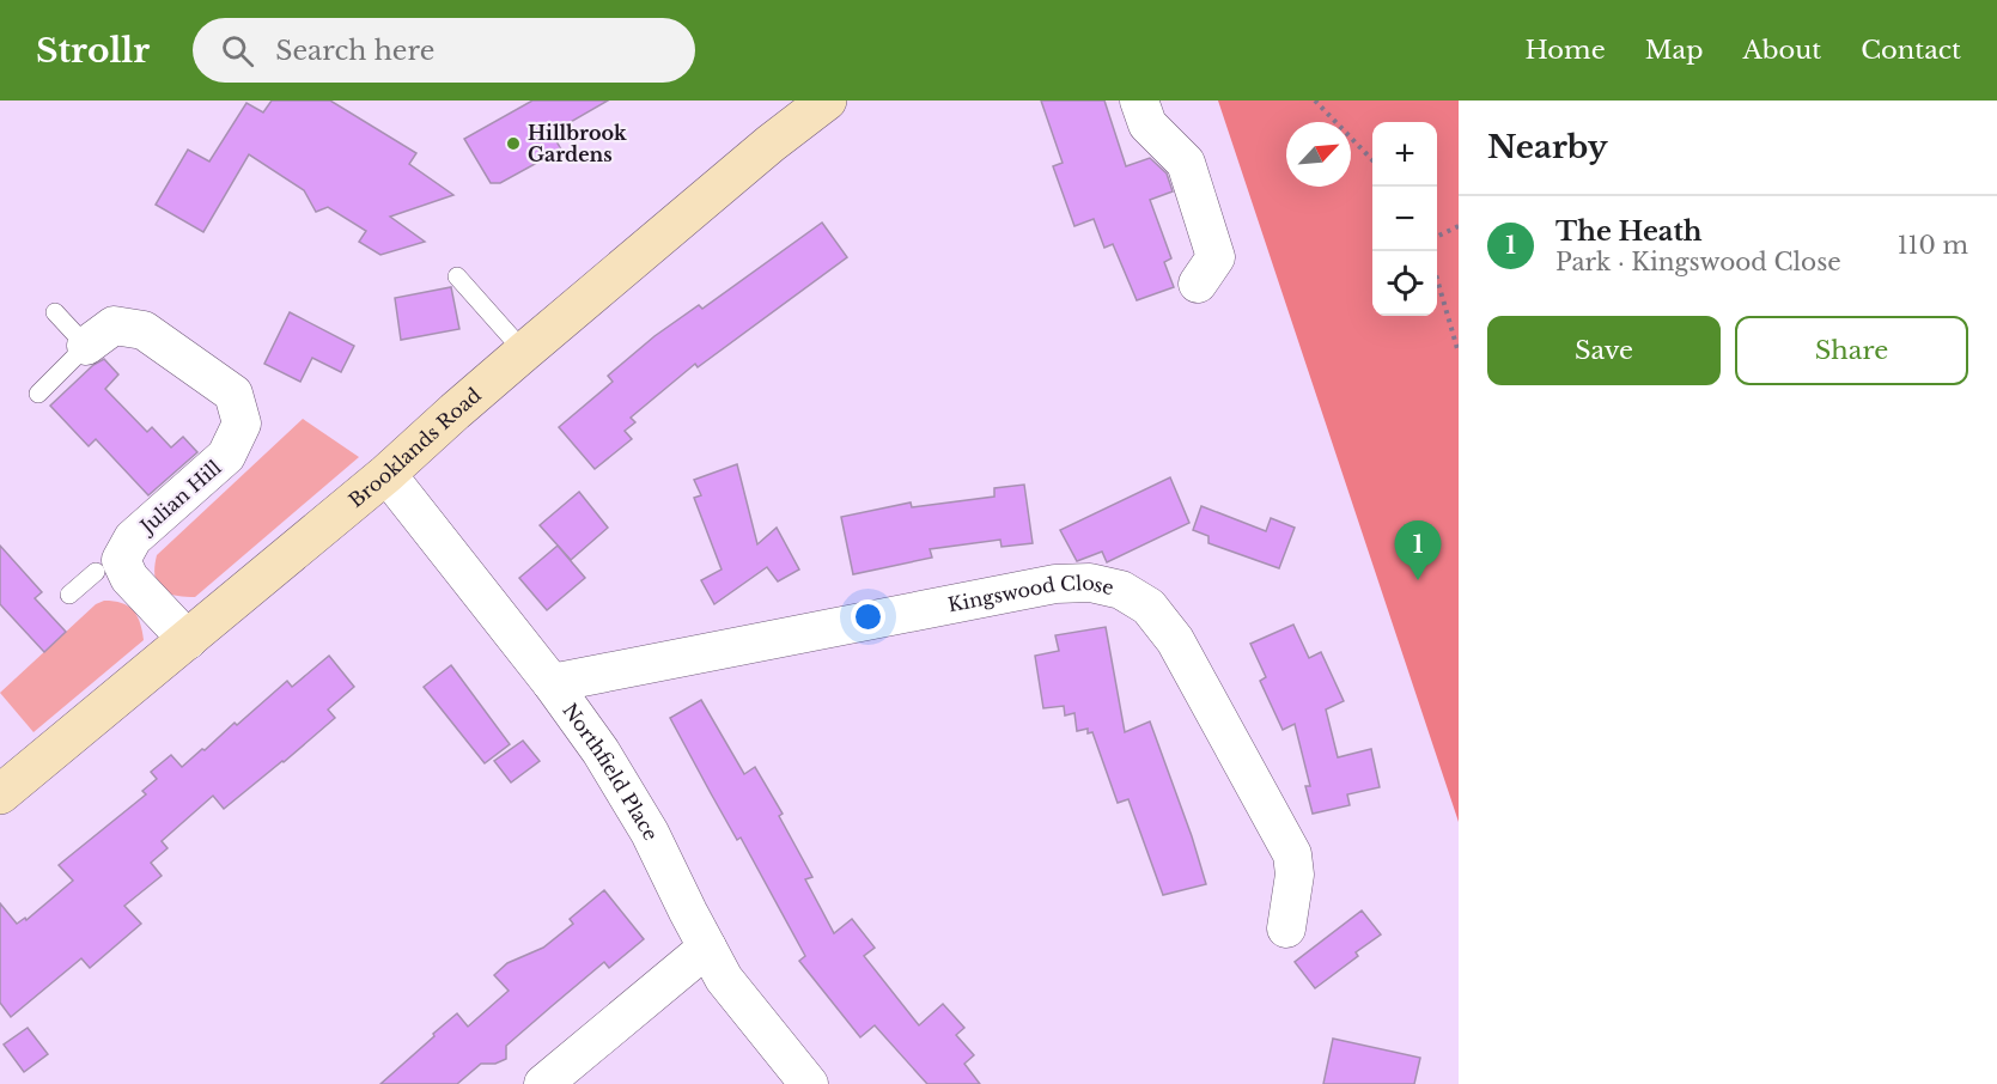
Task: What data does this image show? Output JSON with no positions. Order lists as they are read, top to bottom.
{
  "streets": {
    "main road": ["Brooklands Road"],
    "street": ["Julian Hill", "Kingswood Close", "Northfield Place"]
  },
  "crossings": [
    ["Brooklands Road", "Julian Hill"],
    ["Brooklands Road", "Northfield Place"],
    ["Kingswood Close", "Northfield Place"]
  ],
  "places": ["Hillbrook Gardens"],
  "north": "top right",
  "page": {
    "header": "Strollr",
    "search": "Search here",
    "nav": [
      "Home",
      "Map",
      "About",
      "Contact"
    ],
    "heading": "Nearby",
    "map_buttons": ["+", "−"],
    "list": [
      {
        "mark": "1",
        "name": "The Heath",
        "note": "Park · Kingswood Close",
        "value": "110 m"
      }
    ],
    "buttons": ["Save", "Share"],
    "pins": "1"
  }
}
